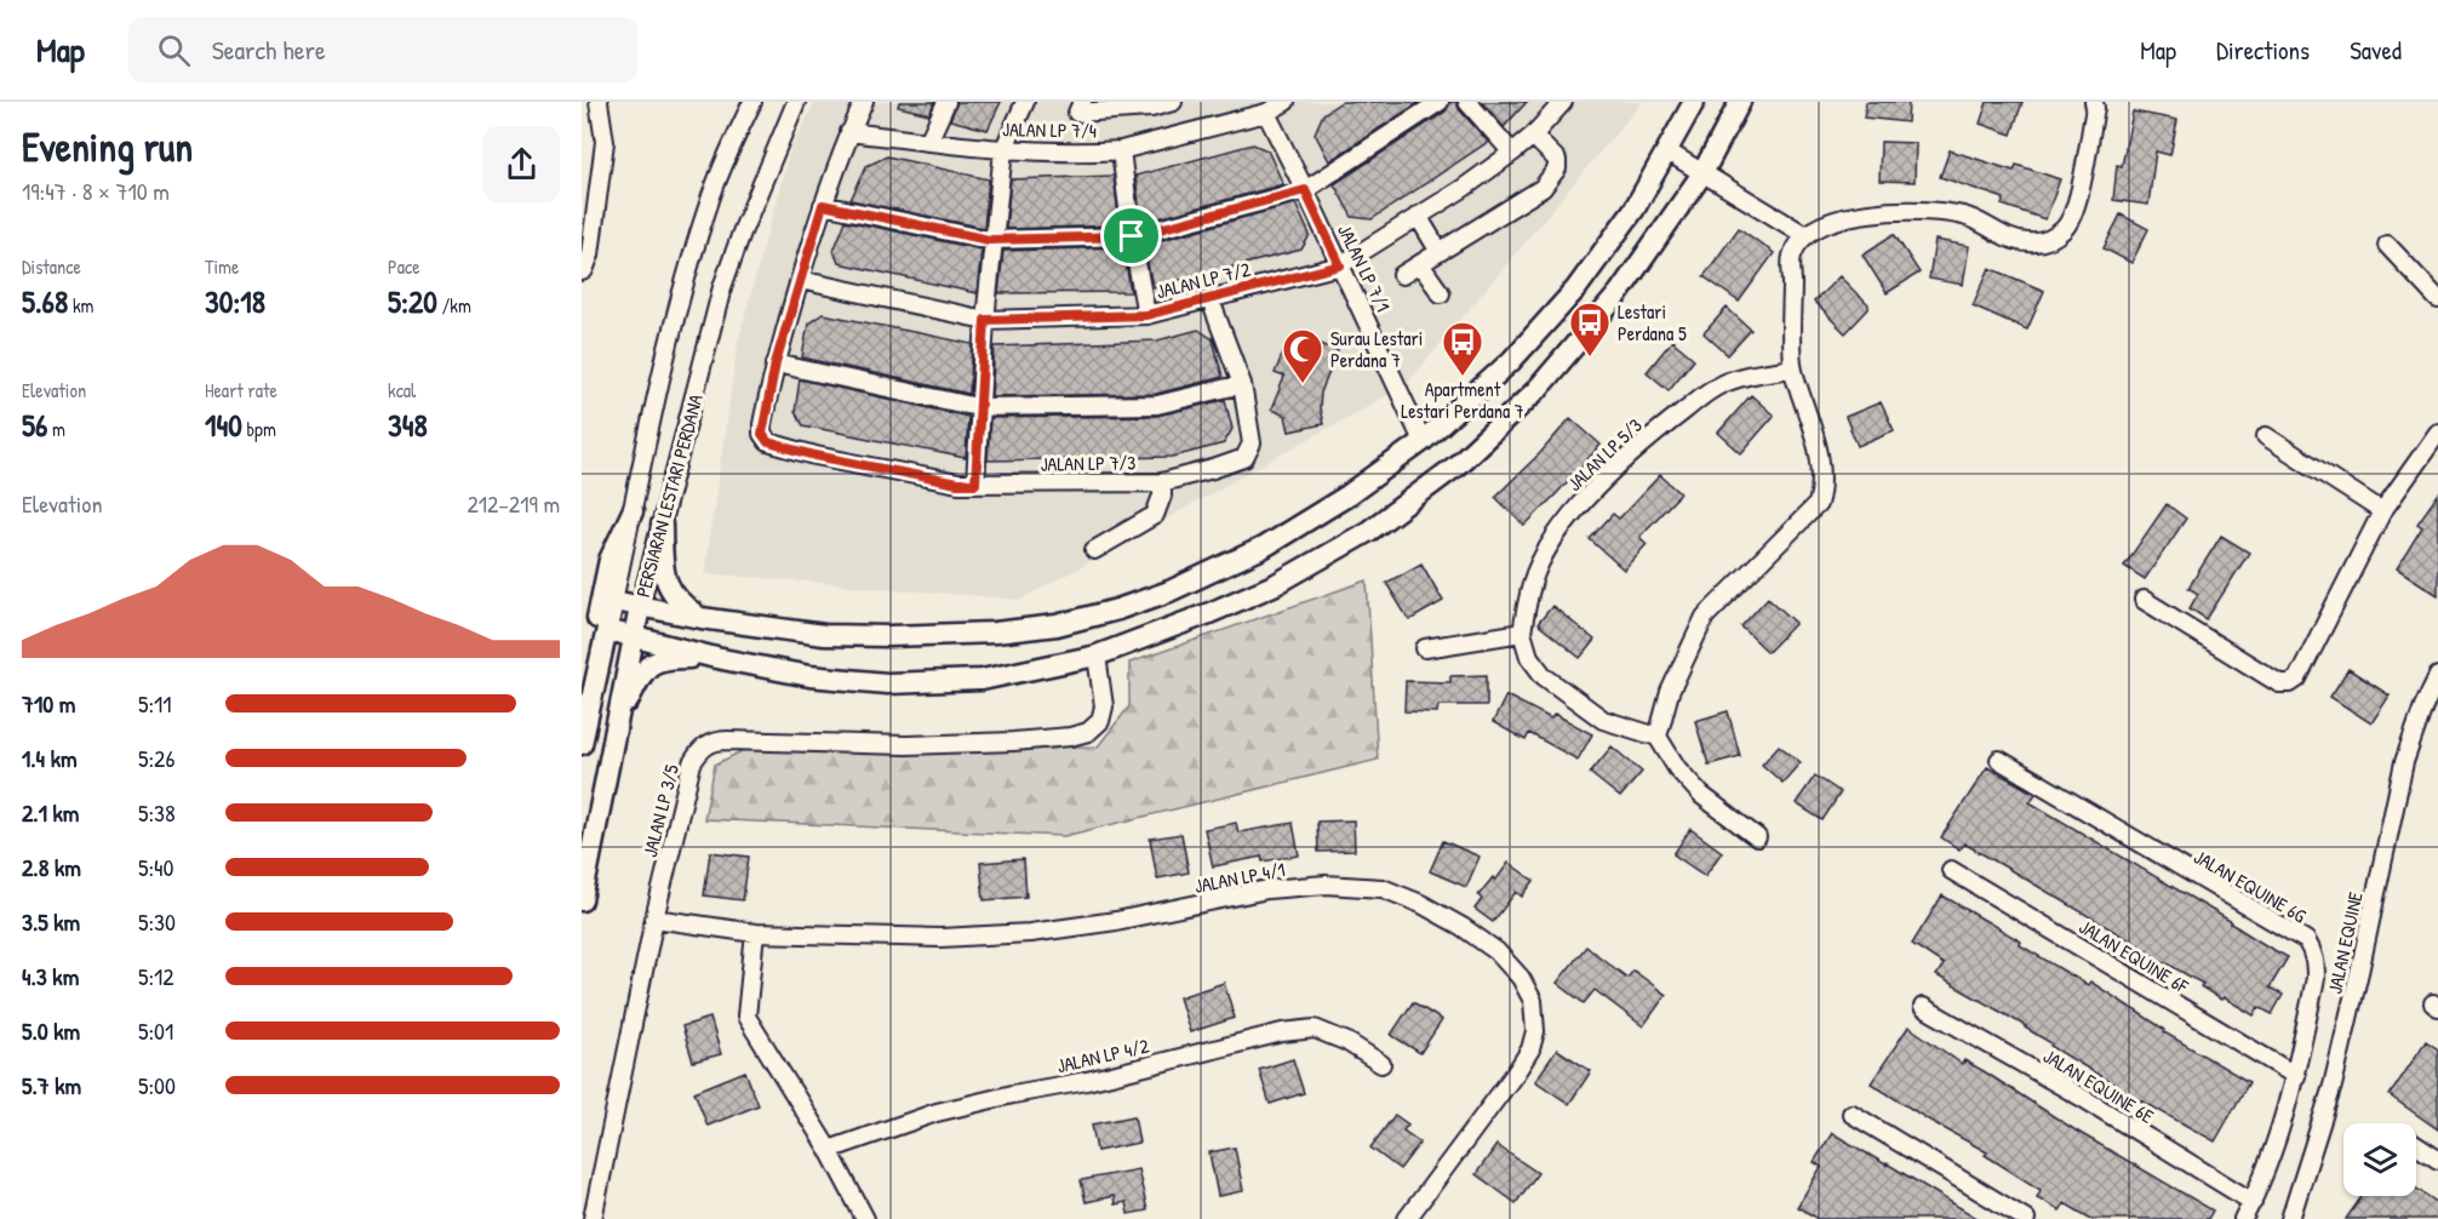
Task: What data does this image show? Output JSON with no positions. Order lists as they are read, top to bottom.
{
  "streets": {
    "main road": ["PERSIARAN LESTARI PERDANA"],
    "street": [
      "JALAN LP 7/4",
      "JALAN LP 7/1",
      "JALAN LP 7/2",
      "JALAN LP 5/3",
      "JALAN LP 7/3",
      "JALAN LP 3/5",
      "JALAN LP 4/1",
      "JALAN EQUINE 6G",
      "JALAN EQUINE",
      "JALAN EQUINE 6F",
      "JALAN LP 4/2",
      "JALAN EQUINE 6E"
    ]
  },
  "crossings": [
    ["JALAN LP 7/4", "JALAN LP 7/1"],
    ["JALAN LP 7/1", "JALAN LP 7/2"],
    ["JALAN LP 7/2", "JALAN LP 7/3"],
    ["JALAN LP 3/5", "JALAN LP 4/1"],
    ["JALAN EQUINE 6G", "JALAN EQUINE 6F"],
    ["JALAN EQUINE 6G", "JALAN EQUINE 6E"]
  ],
  "places": {
    "bus stop": ["Lestari Perdana 5", "Apartment Lestari Perdana 7"],
    "mosque": ["Surau Lestari Perdana 7"]
  },
  "page": {
    "header": "Map",
    "search": "Search here",
    "nav": ["Map", "Directions", "Saved"],
    "heading": ["Evening run", "19:47 · 8 × 710 m"],
    "stats": [
      ["Distance", "5.68 km"],
      ["Time", "30:18"],
      ["Pace", "5:20 /km"],
      ["Elevation", "56 m"],
      ["Heart rate", "140 bpm"],
      ["kcal", "348"]
    ],
    "chart": ["Elevation", "212–219 m"],
    "list": [
      {
        "name": "710 m",
        "note": "5:11"
      },
      {
        "name": "1.4 km",
        "note": "5:26"
      },
      {
        "name": "2.1 km",
        "note": "5:38"
      },
      {
        "name": "2.8 km",
        "note": "5:40"
      },
      {
        "name": "3.5 km",
        "note": "5:30"
      },
      {
        "name": "4.3 km",
        "note": "5:12"
      },
      {
        "name": "5.0 km",
        "note": "5:01"
      },
      {
        "name": "5.7 km",
        "note": "5:00"
      }
    ]
  }
}
